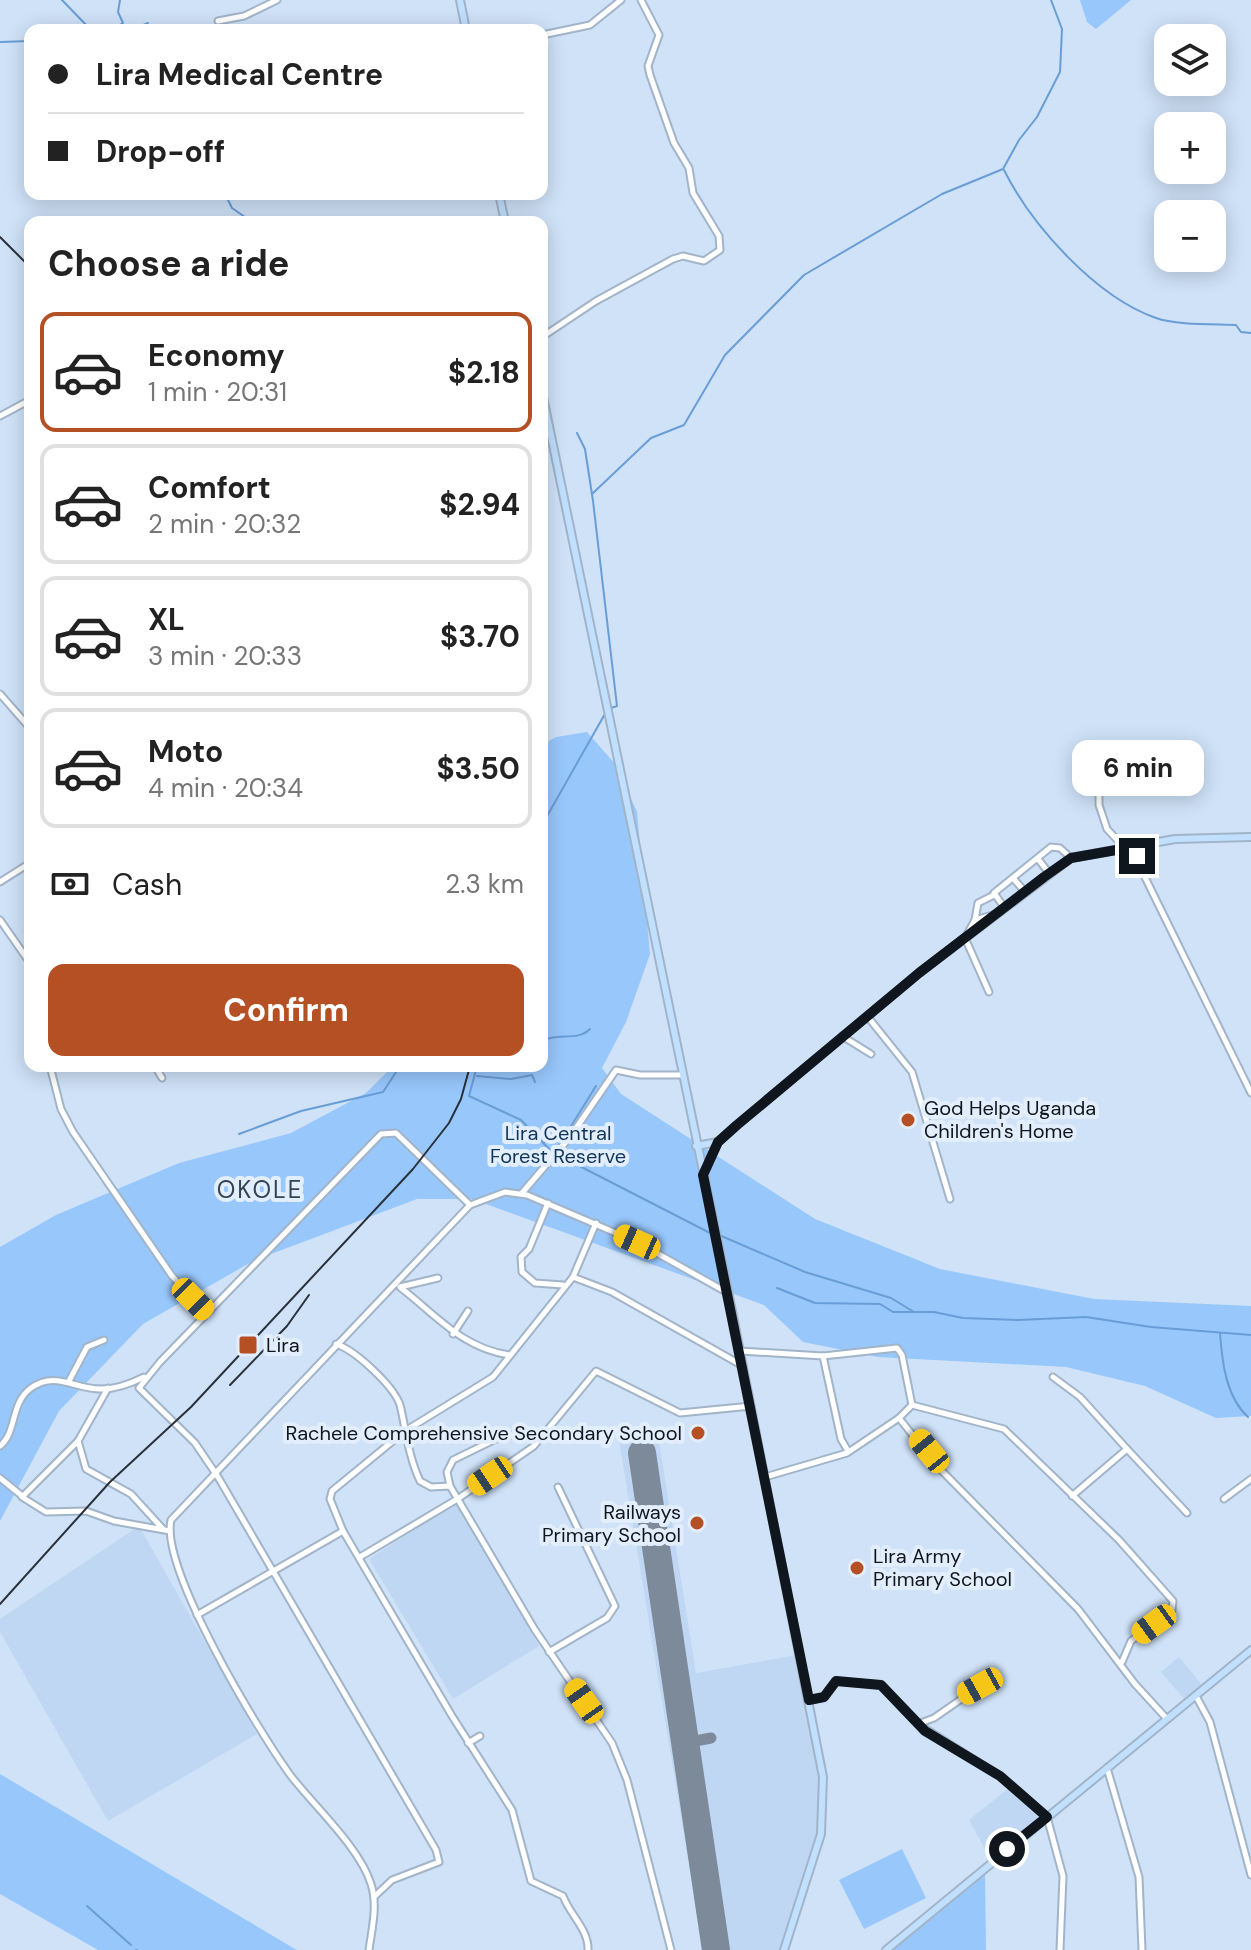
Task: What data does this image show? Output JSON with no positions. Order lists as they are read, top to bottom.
{
  "districts": ["OKOLE"],
  "parks": ["Lira Central Forest Reserve"],
  "places": {
    "other": [
      "God Helps Uganda Children's Home",
      "Rachele Comprehensive Secondary School",
      "Railways Primary School",
      "Lira Army Primary School"
    ],
    "transit": ["Lira"]
  },
  "page": {
    "map_buttons": ["+", "−"],
    "banner": ["Lira Medical Centre", "Drop-off"],
    "heading": "Choose a ride",
    "list": [
      {
        "name": "Economy",
        "note": "1 min · 20:31",
        "value": "$2.18"
      },
      {
        "name": "Comfort",
        "note": "2 min · 20:32",
        "value": "$2.94"
      },
      {
        "name": "XL",
        "note": "3 min · 20:33",
        "value": "$3.70"
      },
      {
        "name": "Moto",
        "note": "4 min · 20:34",
        "value": "$3.50"
      }
    ],
    "bubble": "6 min",
    "pay": ["Cash", "2.3 km"],
    "buttons": "Confirm"
  }
}
